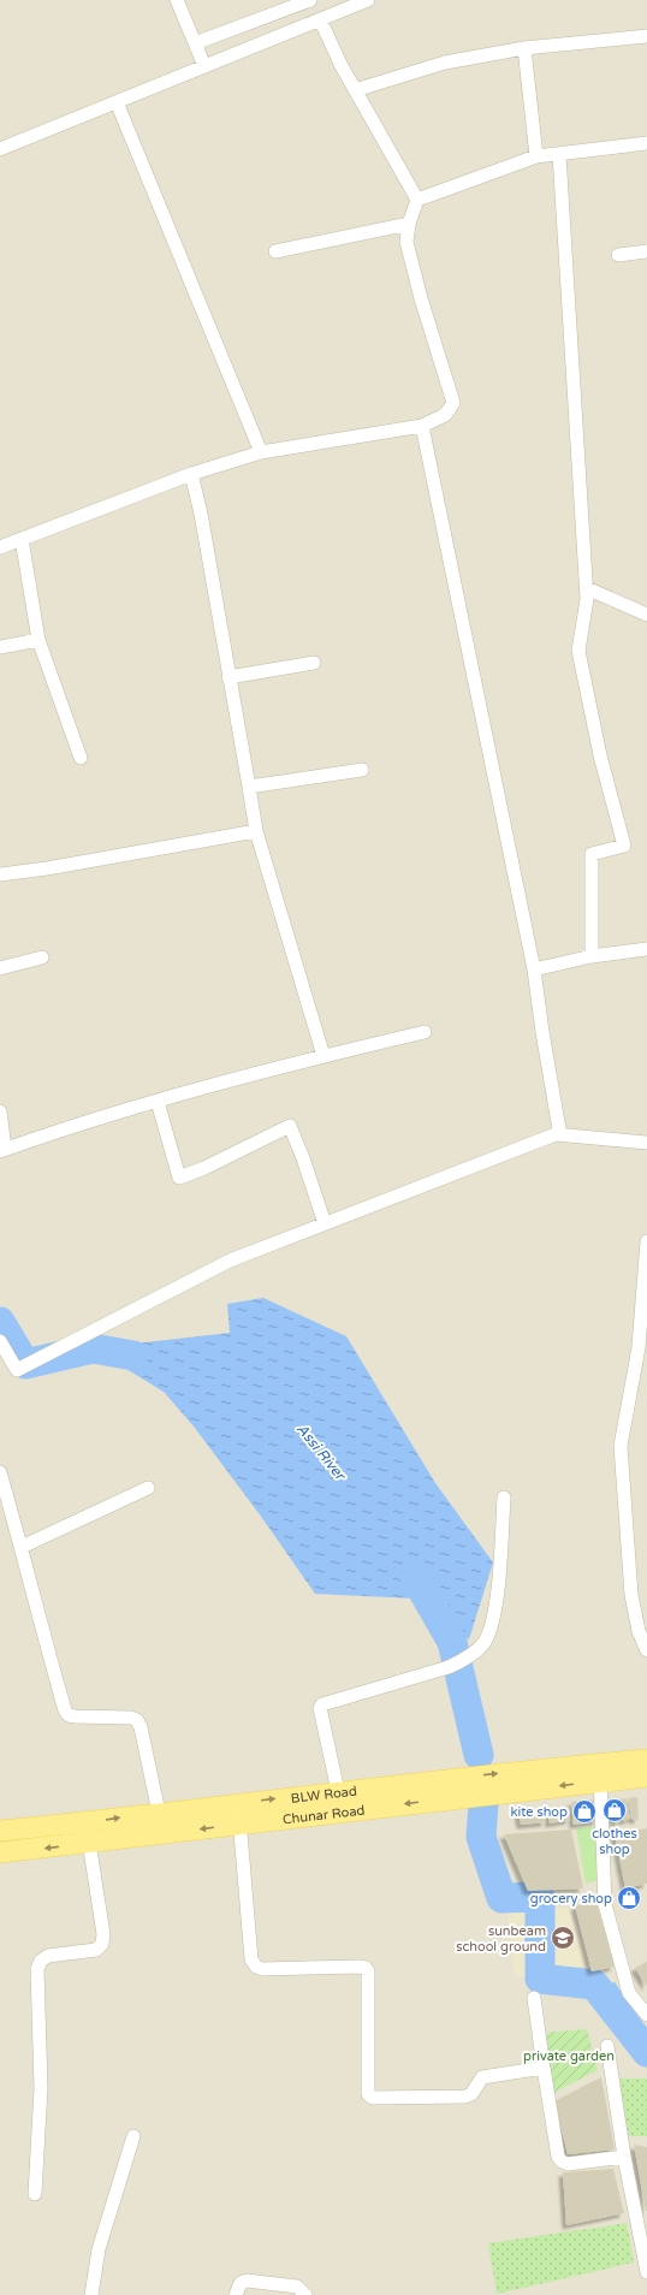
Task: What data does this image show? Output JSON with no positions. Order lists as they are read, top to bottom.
{
  "streets": {
    "main road": ["BLW Road", "Chunar Road"]
  },
  "crossings": [
    ["BLW Road", "Chunar Road"]
  ],
  "one_way": ["Chunar Road"],
  "water": ["Assi River"],
  "parks": ["private garden"],
  "places": {
    "shop": ["clothes shop", "kite shop", "grocery shop"],
    "school or university": ["sunbeam school ground"]
  }
}
